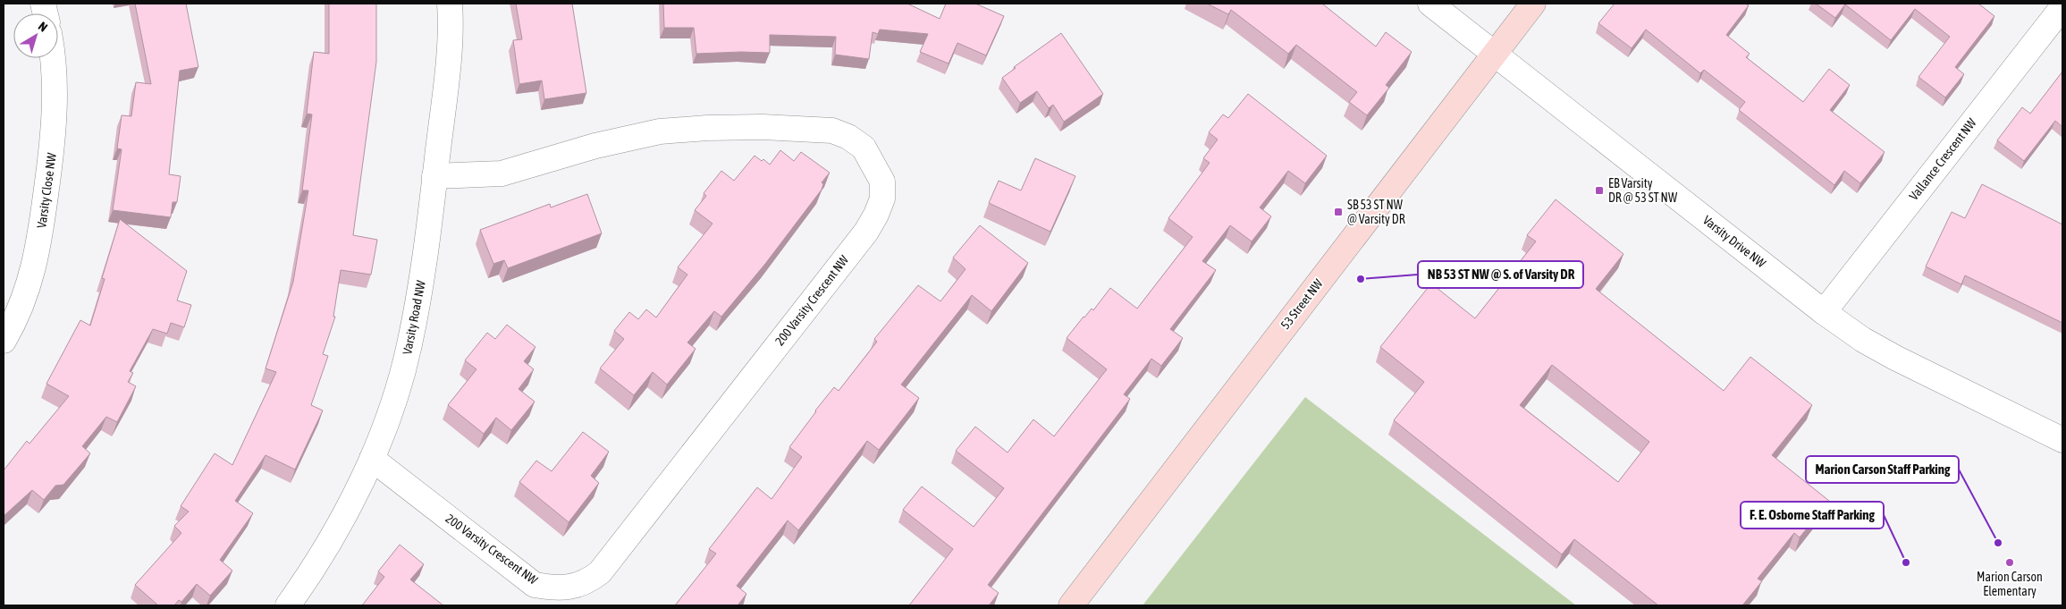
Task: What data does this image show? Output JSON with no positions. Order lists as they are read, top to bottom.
{
  "streets": {
    "street": [
      "Vallance Crescent NW",
      "Varsity Close NW",
      "Varsity Drive NW",
      "200 Varsity Crescent NW",
      "53 Street NW",
      "Varsity Road NW"
    ]
  },
  "crossings": [
    ["Vallance Crescent NW", "Varsity Drive NW"],
    ["Varsity Drive NW", "53 Street NW"],
    ["200 Varsity Crescent NW", "Varsity Road NW"]
  ],
  "places": {
    "transit": ["EB Varsity DR @ 53 ST NW", "SB 53 ST NW @ Varsity DR"],
    "other": [
      "NB 53 ST NW @ S. of Varsity DR",
      "Marion Carson Staff Parking",
      "F. E. Osborne Staff Parking",
      "Marion Carson Elementary"
    ]
  },
  "north": "top right"
}
